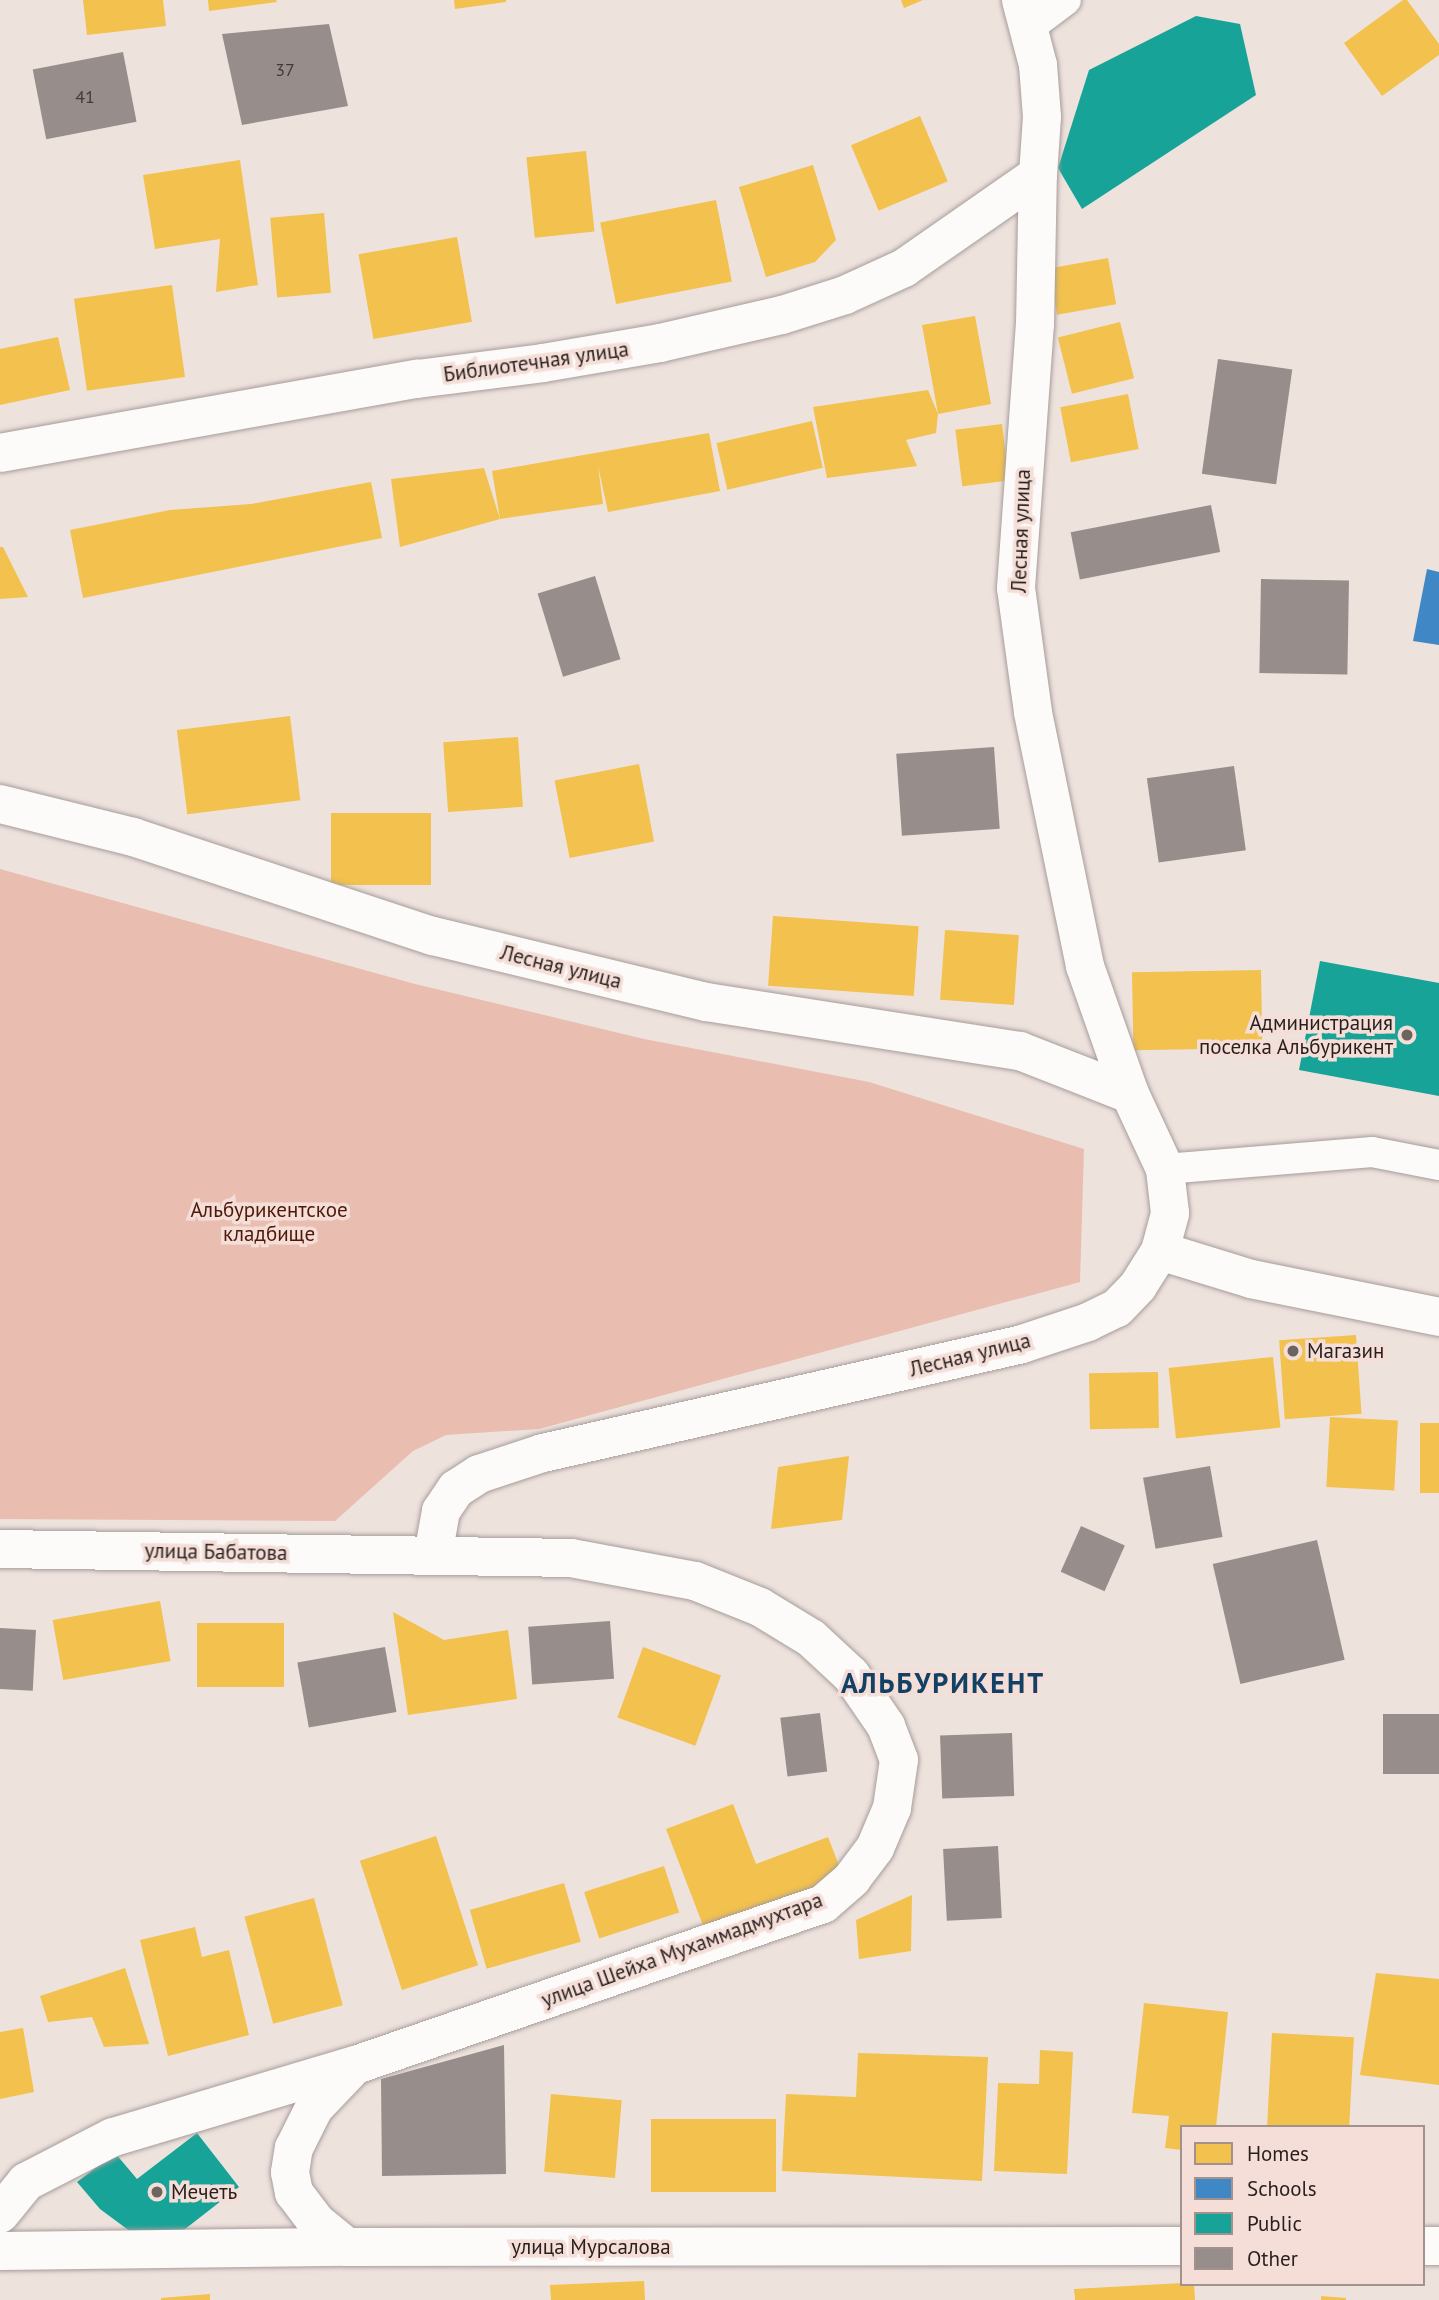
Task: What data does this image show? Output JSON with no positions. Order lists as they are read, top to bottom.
{
  "streets": {
    "street": [
      "Библиотечная улица",
      "Лесная улица",
      "улица Бабатова",
      "улица Шейха Мухаммадмухтара",
      "улица Мурсалова"
    ]
  },
  "crossings": [
    ["Библиотечная улица", "Лесная улица"],
    ["Лесная улица", "улица Бабатова"],
    ["Лесная улица", "улица Шейха Мухаммадмухтара"],
    ["улица Бабатова", "улица Шейха Мухаммадмухтара"]
  ],
  "districts": ["АЛЬБУРИКЕНТ"],
  "parks": ["Альбурикентское кладбище"],
  "places": ["Администрация поселка Альбурикент", "Магазин", "Мечеть"],
  "house_numbers": ["37", "41"],
  "legend": [
    "Homes",
    "Schools",
    "Public",
    "Other"
  ]
}
